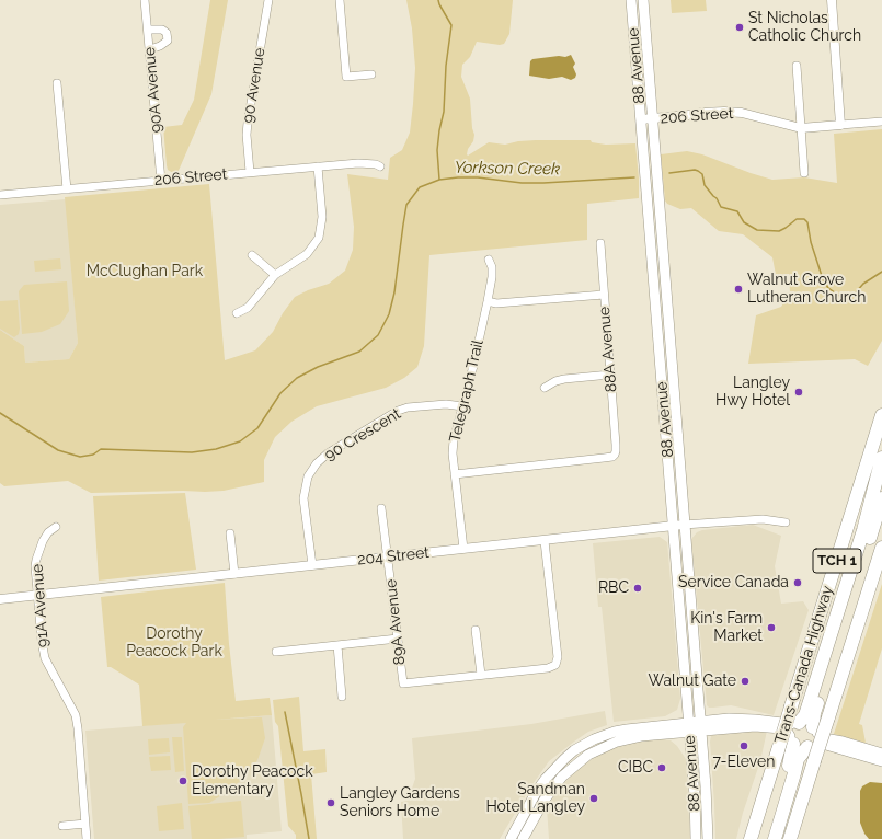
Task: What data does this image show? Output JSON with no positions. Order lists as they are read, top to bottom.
{
  "streets": {
    "highway": ["TCH 1", "Trans-Canada Highway"],
    "main road": ["88 Avenue"],
    "street": [
      "90 Avenue",
      "90A Avenue",
      "206 Street",
      "88A Avenue",
      "Telegraph Trail",
      "90 Crescent",
      "204 Street",
      "91A Avenue",
      "89A Avenue"
    ]
  },
  "crossings": [
    ["88 Avenue", "206 Street"],
    ["88 Avenue", "204 Street"],
    ["90 Avenue", "206 Street"],
    ["90A Avenue", "206 Street"],
    ["88A Avenue", "Telegraph Trail"],
    ["Telegraph Trail", "90 Crescent"],
    ["Telegraph Trail", "204 Street"],
    ["90 Crescent", "204 Street"],
    ["204 Street", "91A Avenue"],
    ["204 Street", "89A Avenue"]
  ],
  "water": ["Yorkson Creek"],
  "parks": ["McClughan Park", "Dorothy Peacock Park"],
  "places": [
    "St Nicholas Catholic Church",
    "Walnut Grove Lutheran Church",
    "Langley Hwy Hotel",
    "Service Canada",
    "RBC",
    "Kin's Farm Market",
    "Walnut Gate",
    "7-Eleven",
    "CIBC",
    "Dorothy Peacock Elementary",
    "Sandman Hotel Langley",
    "Langley Gardens Seniors Home"
  ]
}
